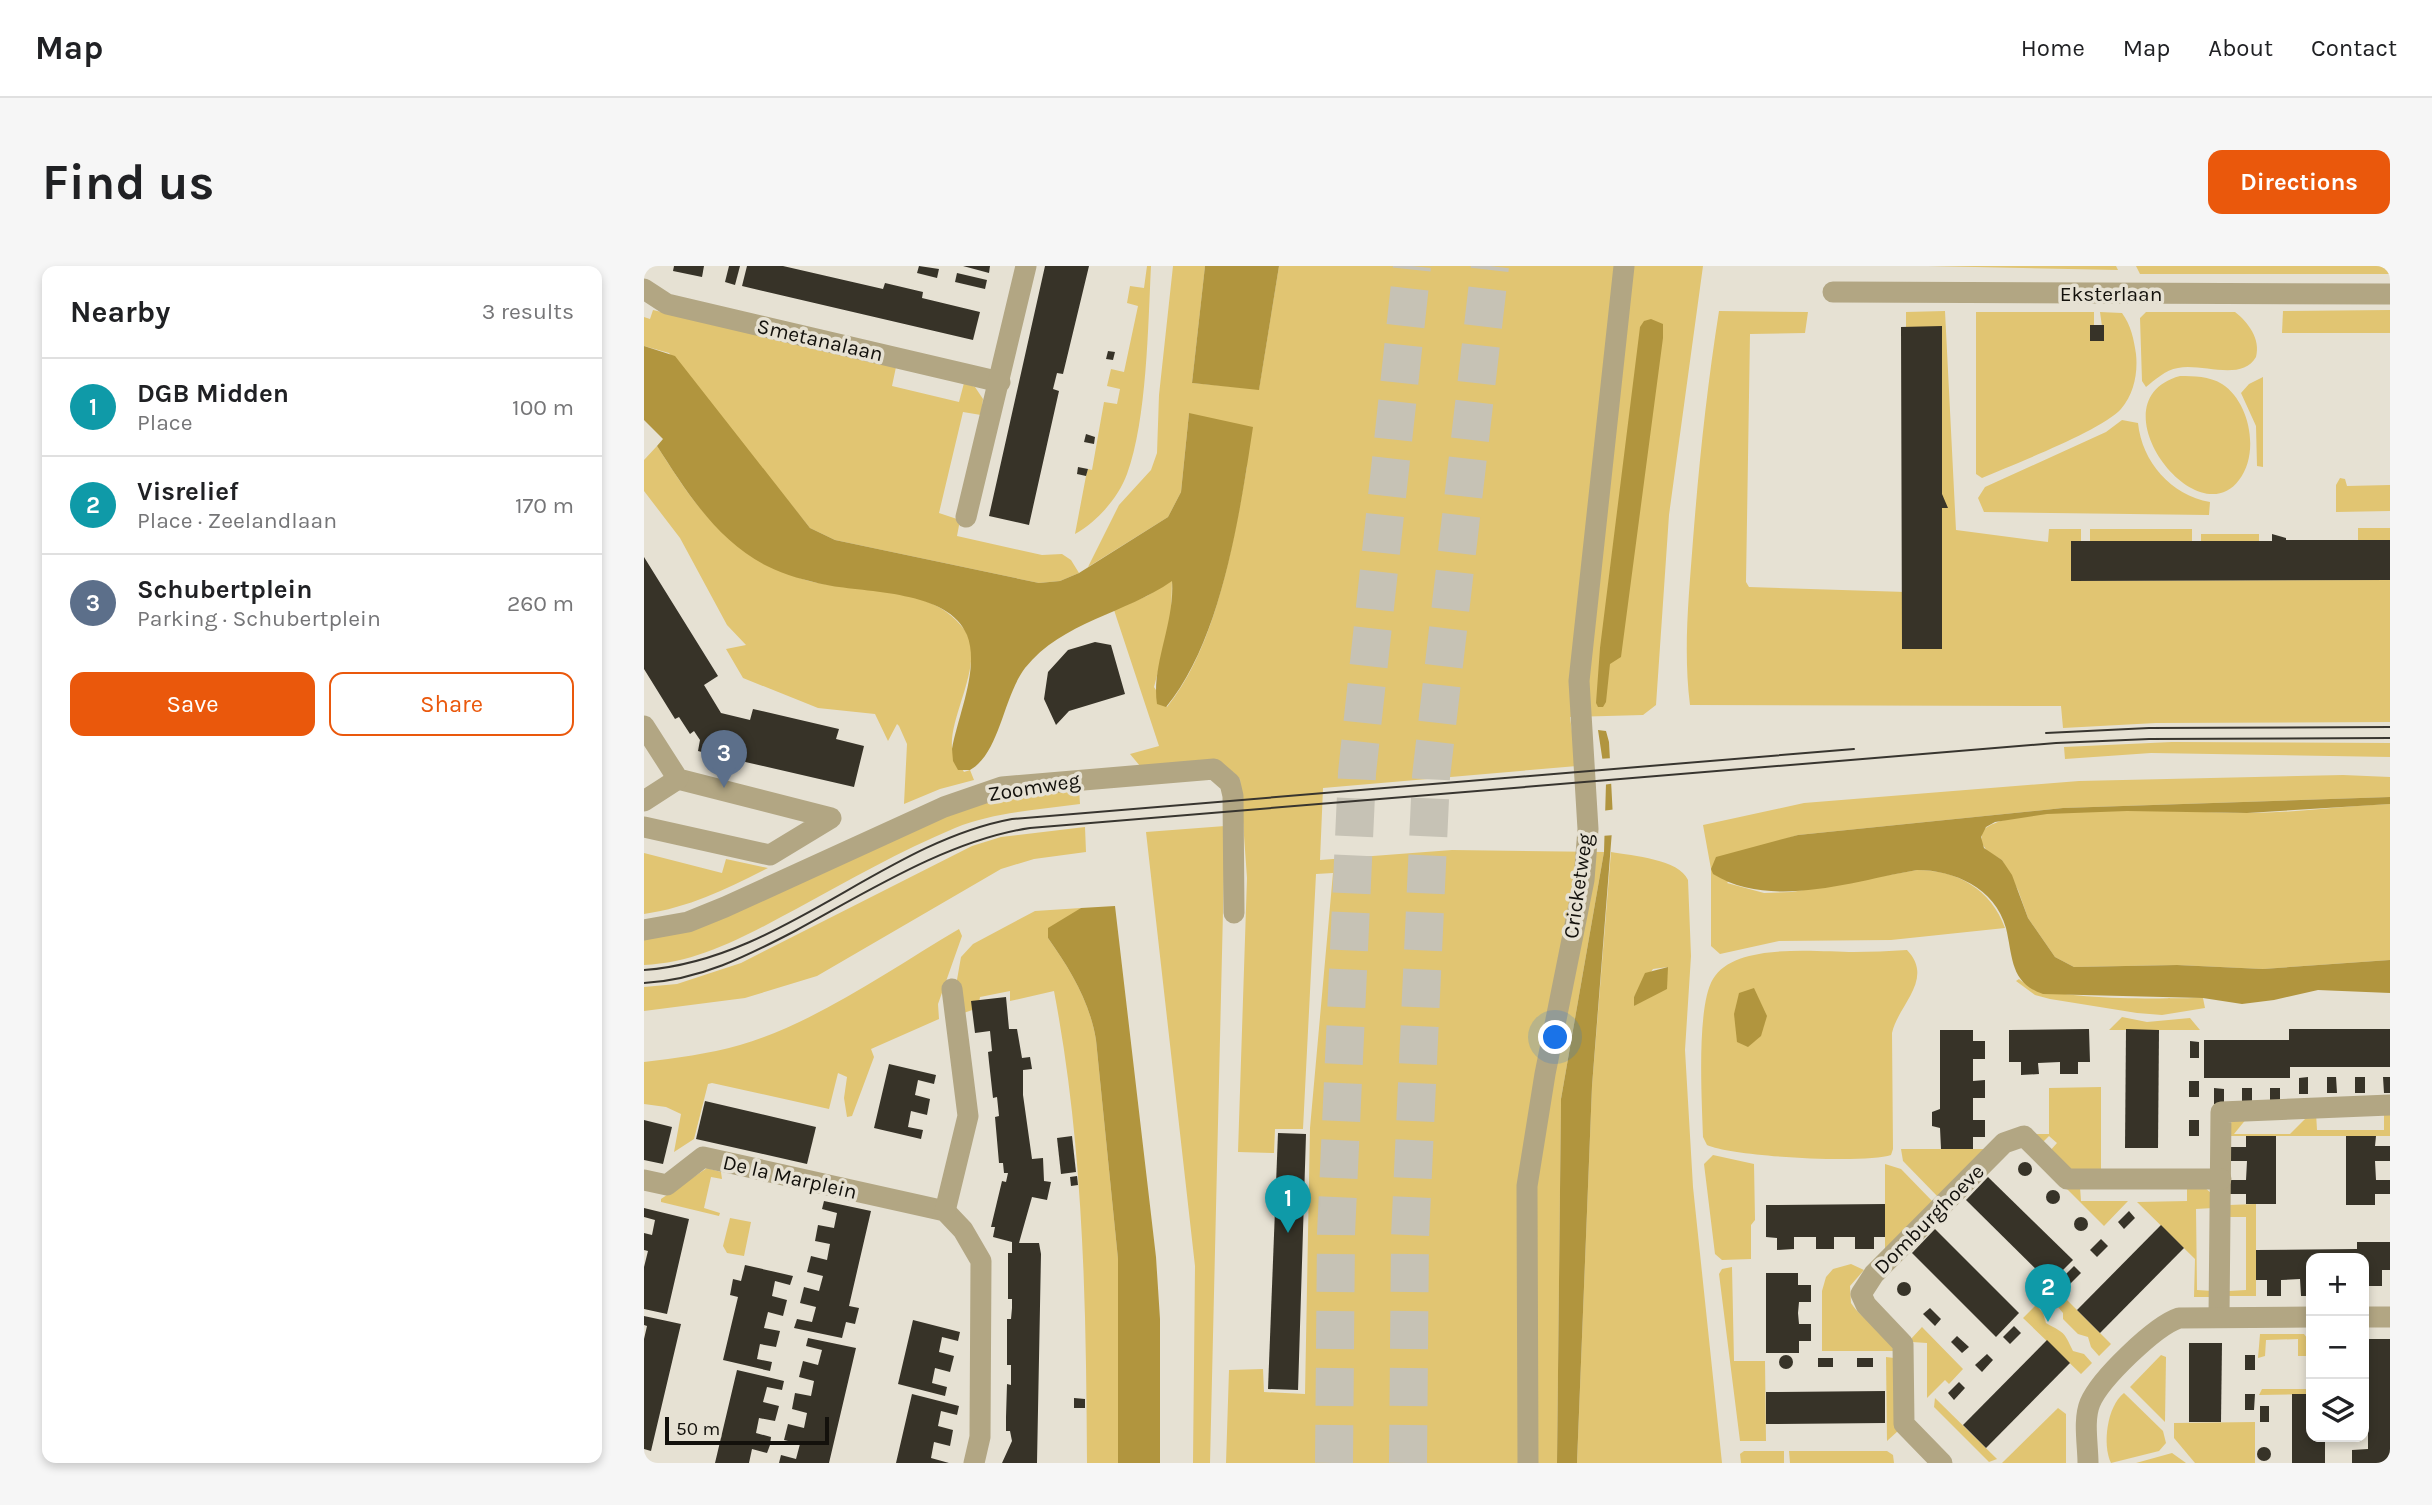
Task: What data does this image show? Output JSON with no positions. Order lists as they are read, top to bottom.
{
  "streets": {
    "street": [
      "Eksterlaan",
      "Smetanalaan",
      "Zoomweg",
      "Cricketweg",
      "De la Marplein",
      "Domburghoeve"
    ]
  },
  "scale_bar": "50 m",
  "page": {
    "header": "Map",
    "nav": [
      "Home",
      "Map",
      "About",
      "Contact"
    ],
    "buttons": [
      "Directions",
      ["Save", "Share"]
    ],
    "title": "Find us",
    "heading": ["Nearby", "3 results"],
    "list": [
      {
        "mark": "1",
        "name": "DGB Midden",
        "note": "Place",
        "value": "100 m"
      },
      {
        "mark": "2",
        "name": "Visrelief",
        "note": "Place · Zeelandlaan",
        "value": "170 m"
      },
      {
        "mark": "3",
        "name": "Schubertplein",
        "note": "Parking · Schubertplein",
        "value": "260 m"
      }
    ],
    "pins": ["3", "1", "2"],
    "map_buttons": ["+", "−"],
    "scale": "50 m"
  }
}
